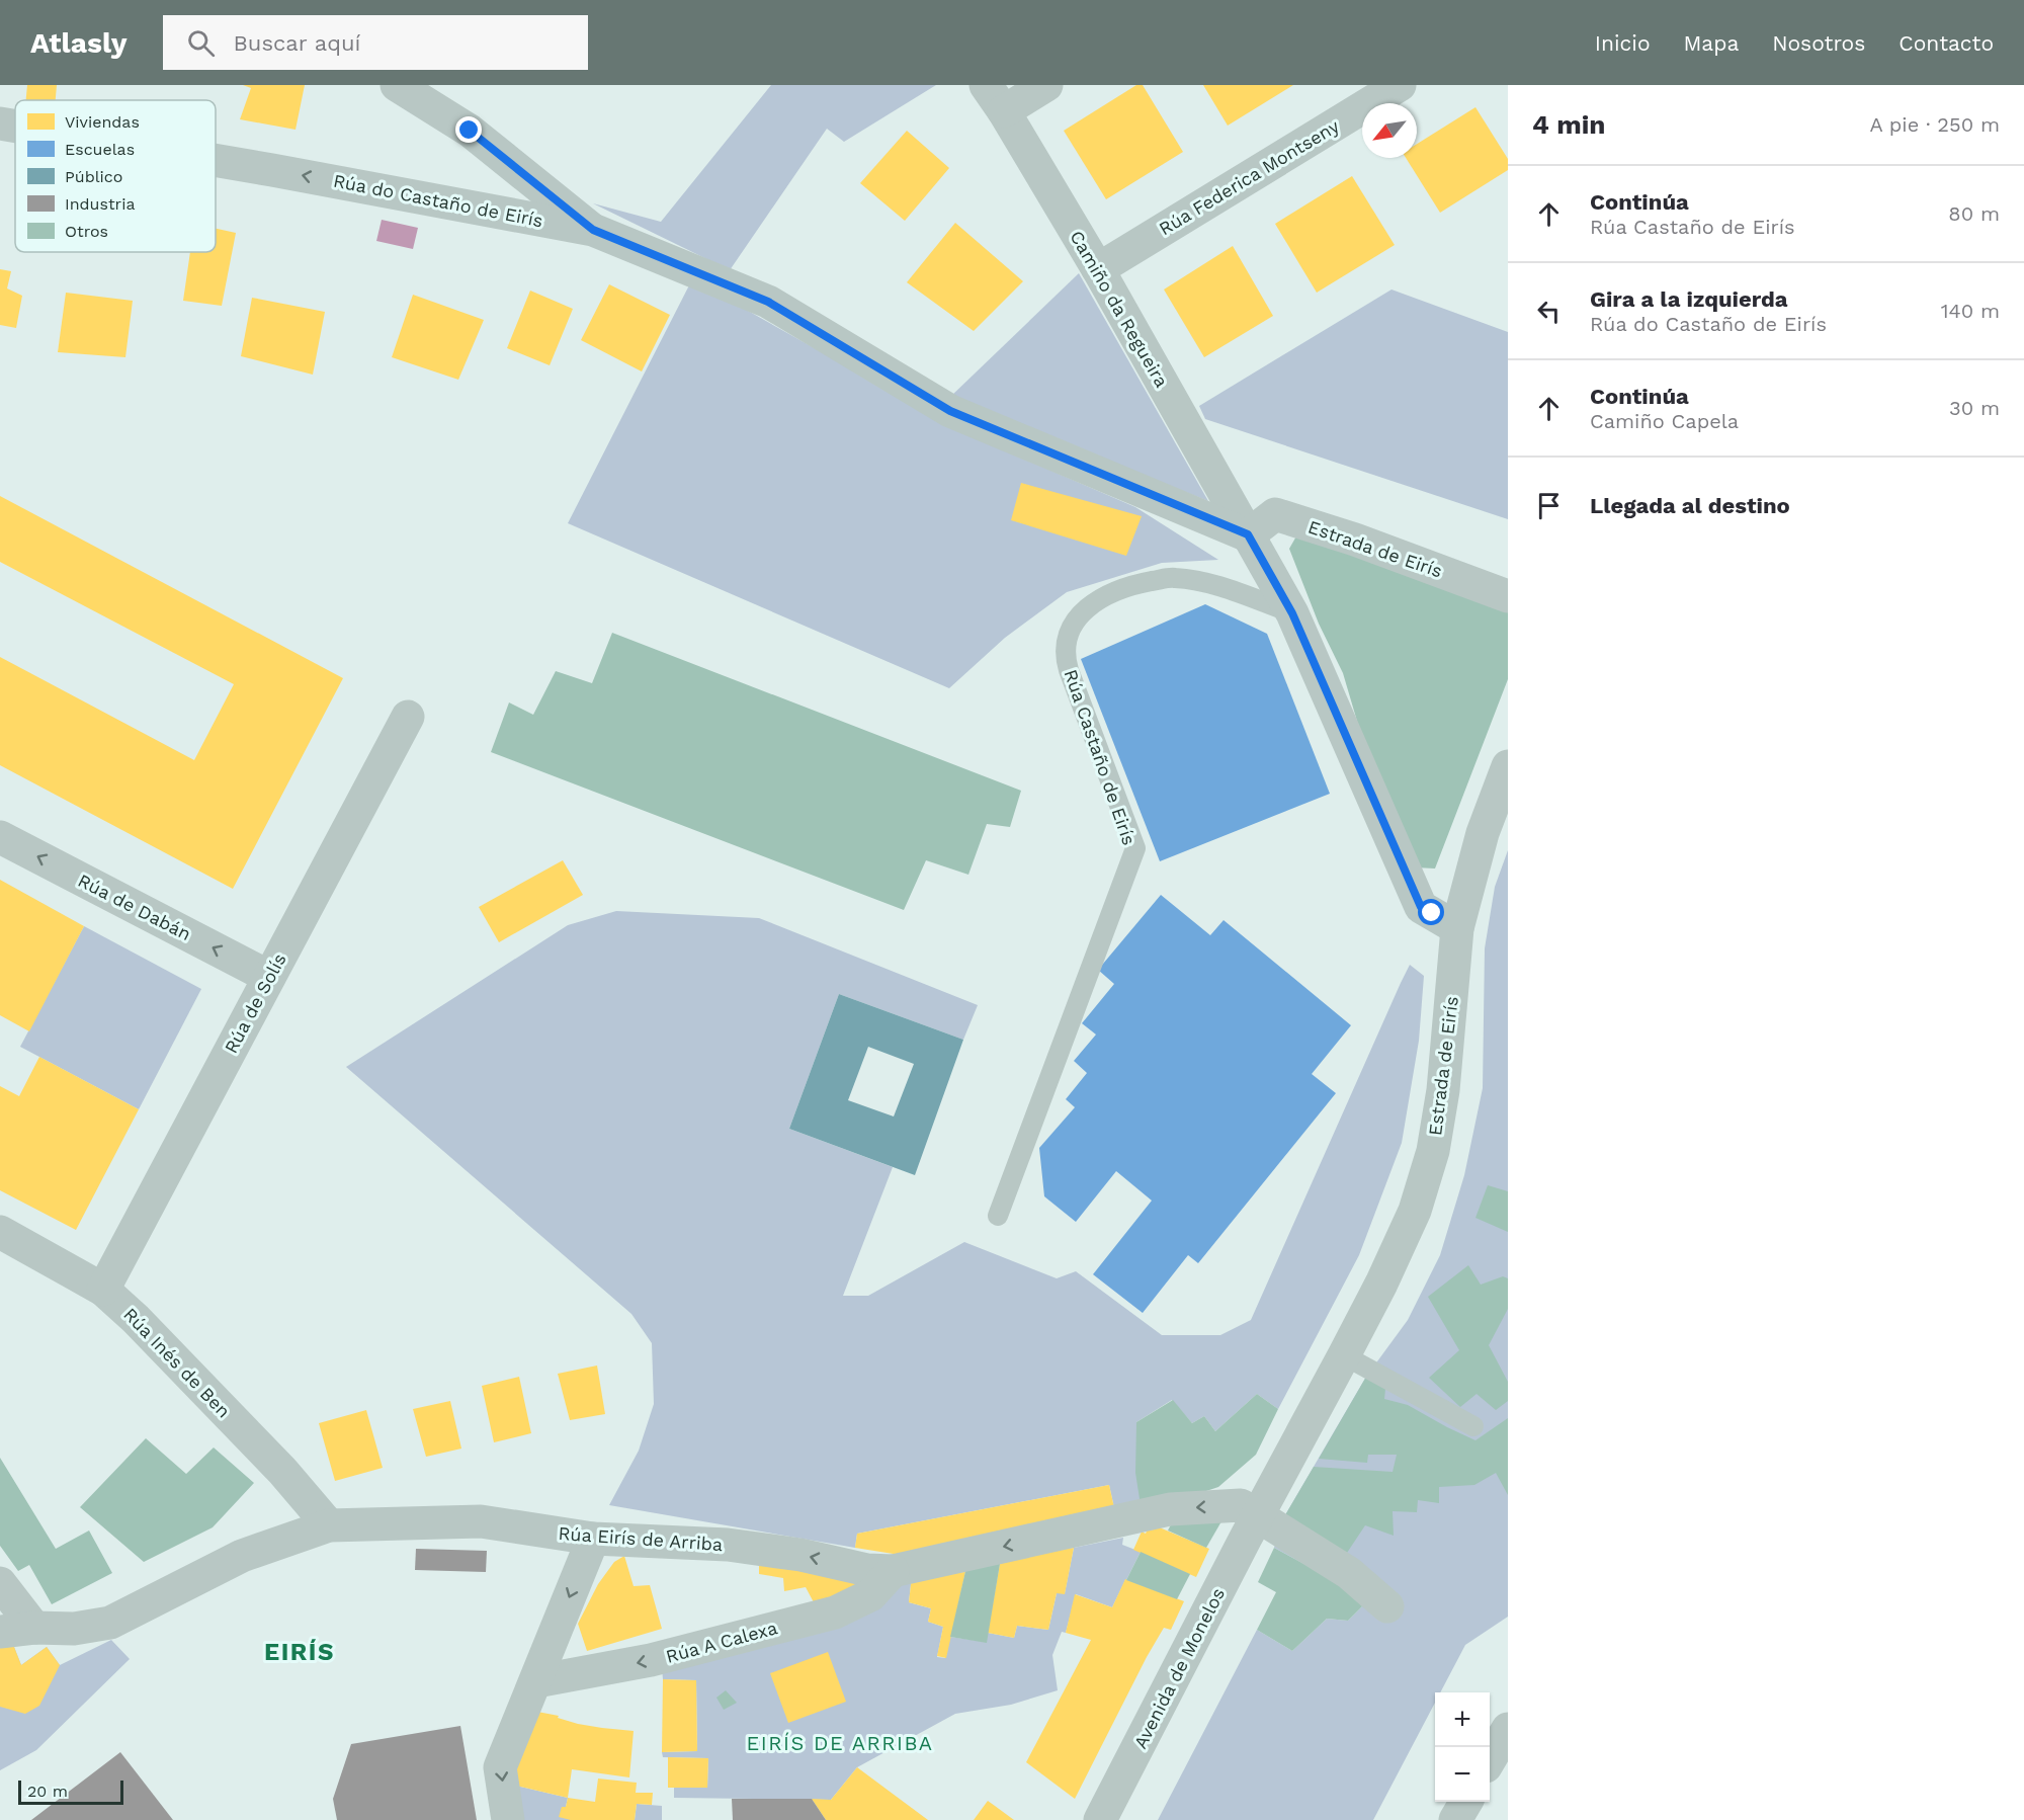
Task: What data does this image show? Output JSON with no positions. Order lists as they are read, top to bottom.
{
  "streets": {
    "street": [
      "Rúa Federica Montseny",
      "Rúa do Castaño de Eirís",
      "Camiño da Regueira",
      "Estrada de Eirís",
      "Rúa de Dabán",
      "Rúa de Solís",
      "Rúa Inés de Ben",
      "Rúa Eirís de Arriba",
      "Rúa A Calexa",
      "Avenida de Monelos"
    ],
    "lane": ["Rúa Castaño de Eirís"]
  },
  "crossings": [
    ["Rúa Federica Montseny", "Camiño da Regueira"],
    ["Rúa do Castaño de Eirís", "Camiño da Regueira"],
    ["Rúa do Castaño de Eirís", "Estrada de Eirís"],
    ["Camiño da Regueira", "Estrada de Eirís"],
    ["Estrada de Eirís", "Rúa Eirís de Arriba"],
    ["Estrada de Eirís", "Avenida de Monelos"],
    ["Rúa de Dabán", "Rúa de Solís"],
    ["Rúa de Solís", "Rúa Inés de Ben"],
    ["Rúa Inés de Ben", "Rúa Eirís de Arriba"],
    ["Rúa Eirís de Arriba", "Rúa A Calexa"],
    ["Rúa Eirís de Arriba", "Avenida de Monelos"]
  ],
  "one_way": [
    "Rúa do Castaño de Eirís",
    "Rúa de Dabán",
    "Rúa Eirís de Arriba",
    "Rúa A Calexa"
  ],
  "districts": ["EIRÍS", "EIRÍS DE ARRIBA"],
  "legend": [
    "Viviendas",
    "Escuelas",
    "Público",
    "Industria",
    "Otros"
  ],
  "scale_bar": "20 m",
  "north": "bottom left",
  "page": {
    "header": "Atlasly",
    "search": "Buscar aquí",
    "nav": [
      "Inicio",
      "Mapa",
      "Nosotros",
      "Contacto"
    ],
    "heading": ["4 min", "A pie · 250 m"],
    "list": [
      ["Continúa", "Rúa Castaño de Eirís", "80 m"],
      ["Gira a la izquierda", "Rúa do Castaño de Eirís", "140 m"],
      ["Continúa", "Camiño Capela", "30 m"],
      "Llegada al destino"
    ],
    "map_buttons": ["+", "−"],
    "scale": "20 m"
  }
}
